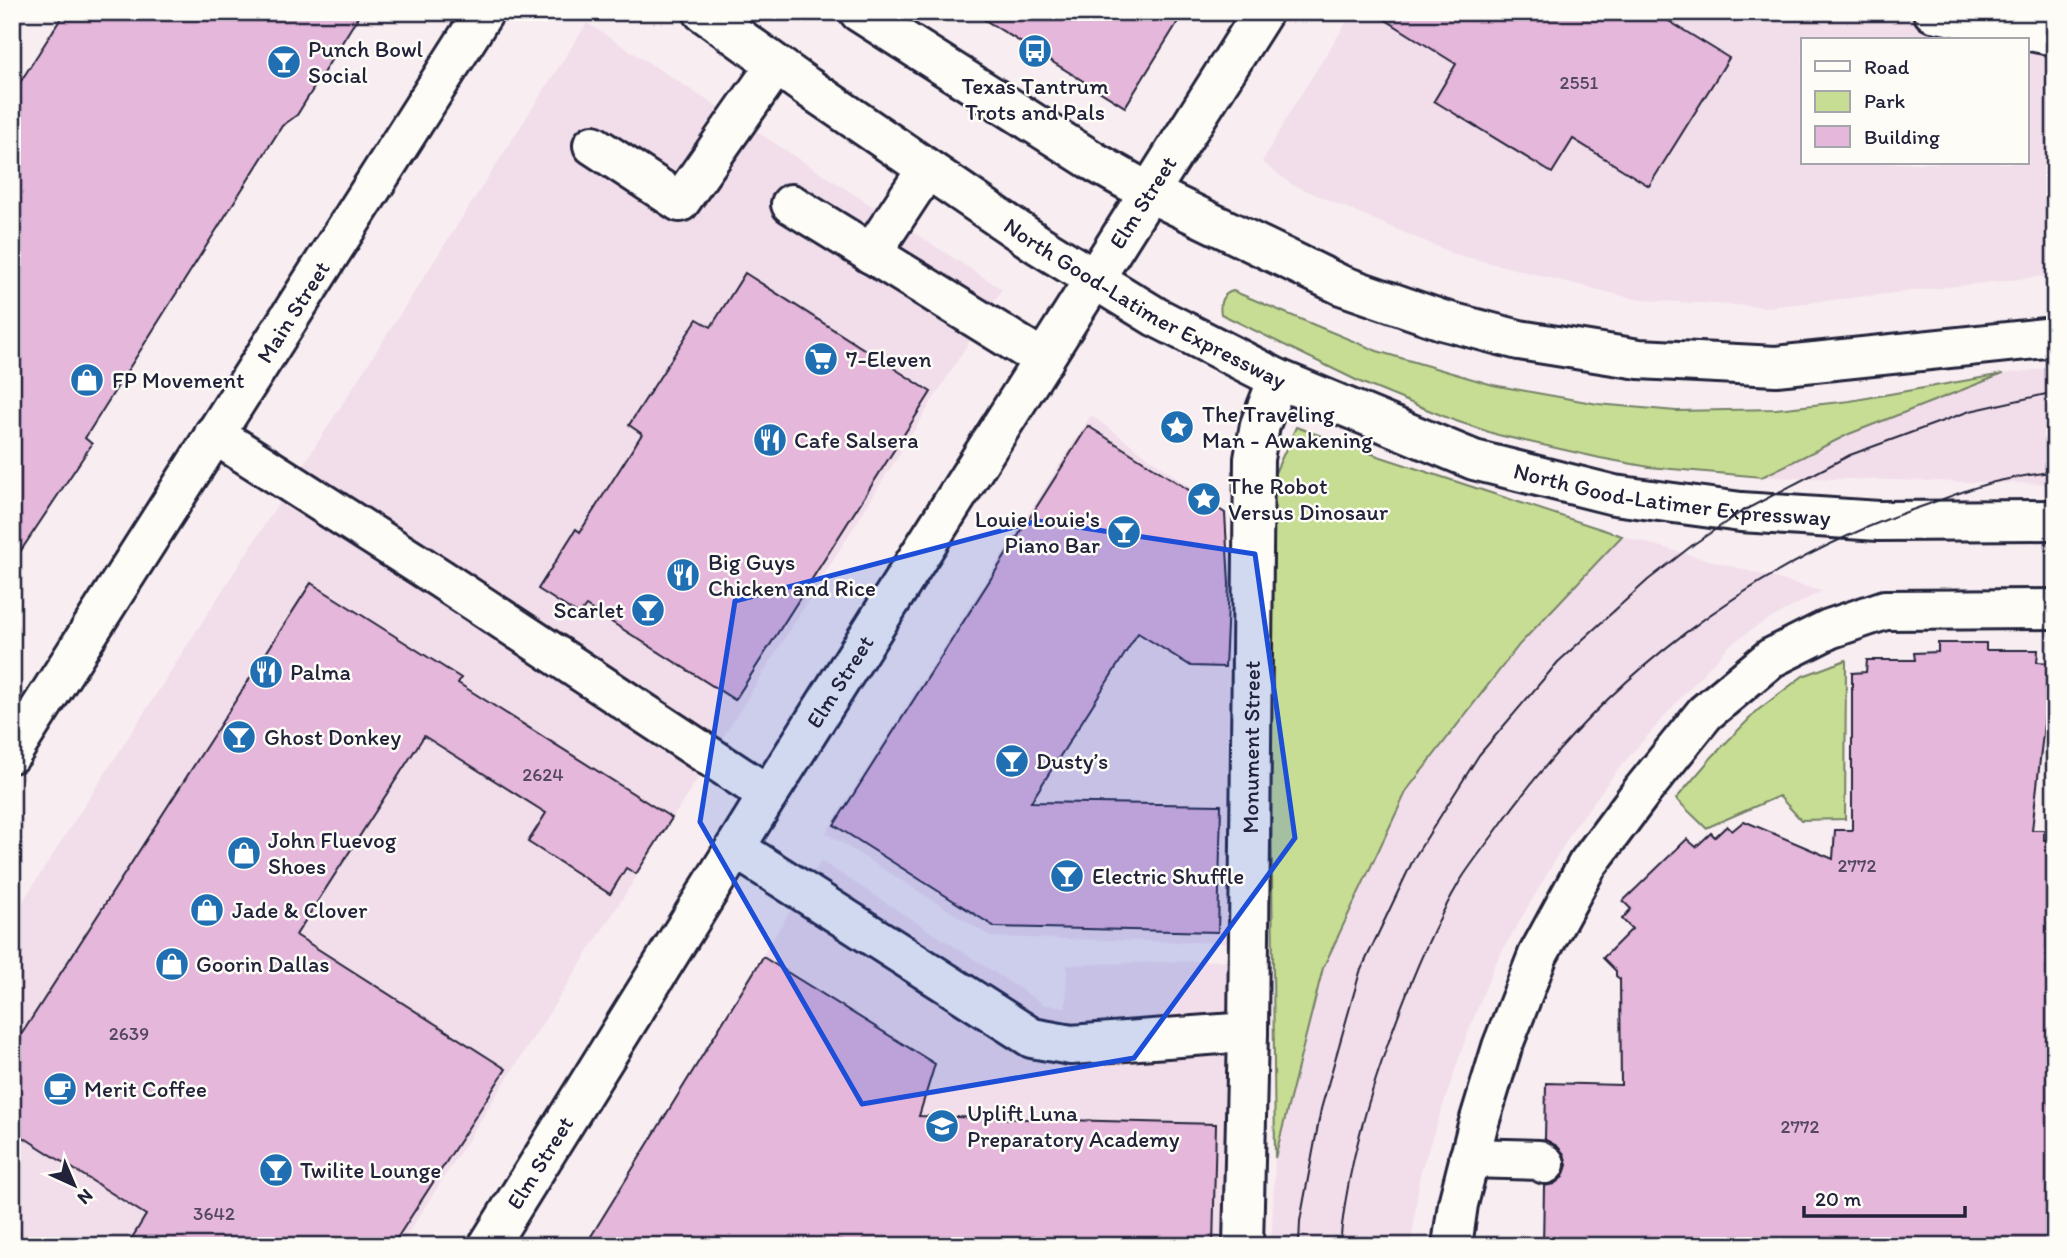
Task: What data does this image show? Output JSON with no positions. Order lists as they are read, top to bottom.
{
  "streets": {
    "main road": [
      "Elm Street",
      "North Good-Latimer Expressway",
      "Main Street",
      "Monument Street"
    ]
  },
  "crossings": [
    ["Elm Street", "North Good-Latimer Expressway"],
    ["North Good-Latimer Expressway", "Monument Street"]
  ],
  "places": {
    "bus stop": ["Texas Tantrum Trots and Pals"],
    "bar": [
      "Punch Bowl Social",
      "Louie Louie's Piano Bar",
      "Scarlet",
      "Ghost Donkey",
      "Dusty’s",
      "Electric Shuffle",
      "Twilite Lounge"
    ],
    "supermarket": ["7-Eleven"],
    "shop": [
      "FP Movement",
      "John Fluevog Shoes",
      "Jade & Clover",
      "Goorin Dallas"
    ],
    "place": ["The Traveling Man - Awakening", "The Robot Versus Dinosaur"],
    "restaurant": ["Cafe Salsera", "Big Guys Chicken and Rice", "Palma"],
    "cafe": ["Merit Coffee"],
    "school or university": ["Uplift Luna Preparatory Academy"]
  },
  "house_numbers": [
    "2551",
    "2624",
    "2772",
    "2639",
    "2772",
    "3642"
  ],
  "legend": ["Road", "Park", "Building"],
  "scale_bar": "20 m",
  "north": "bottom right"
}
